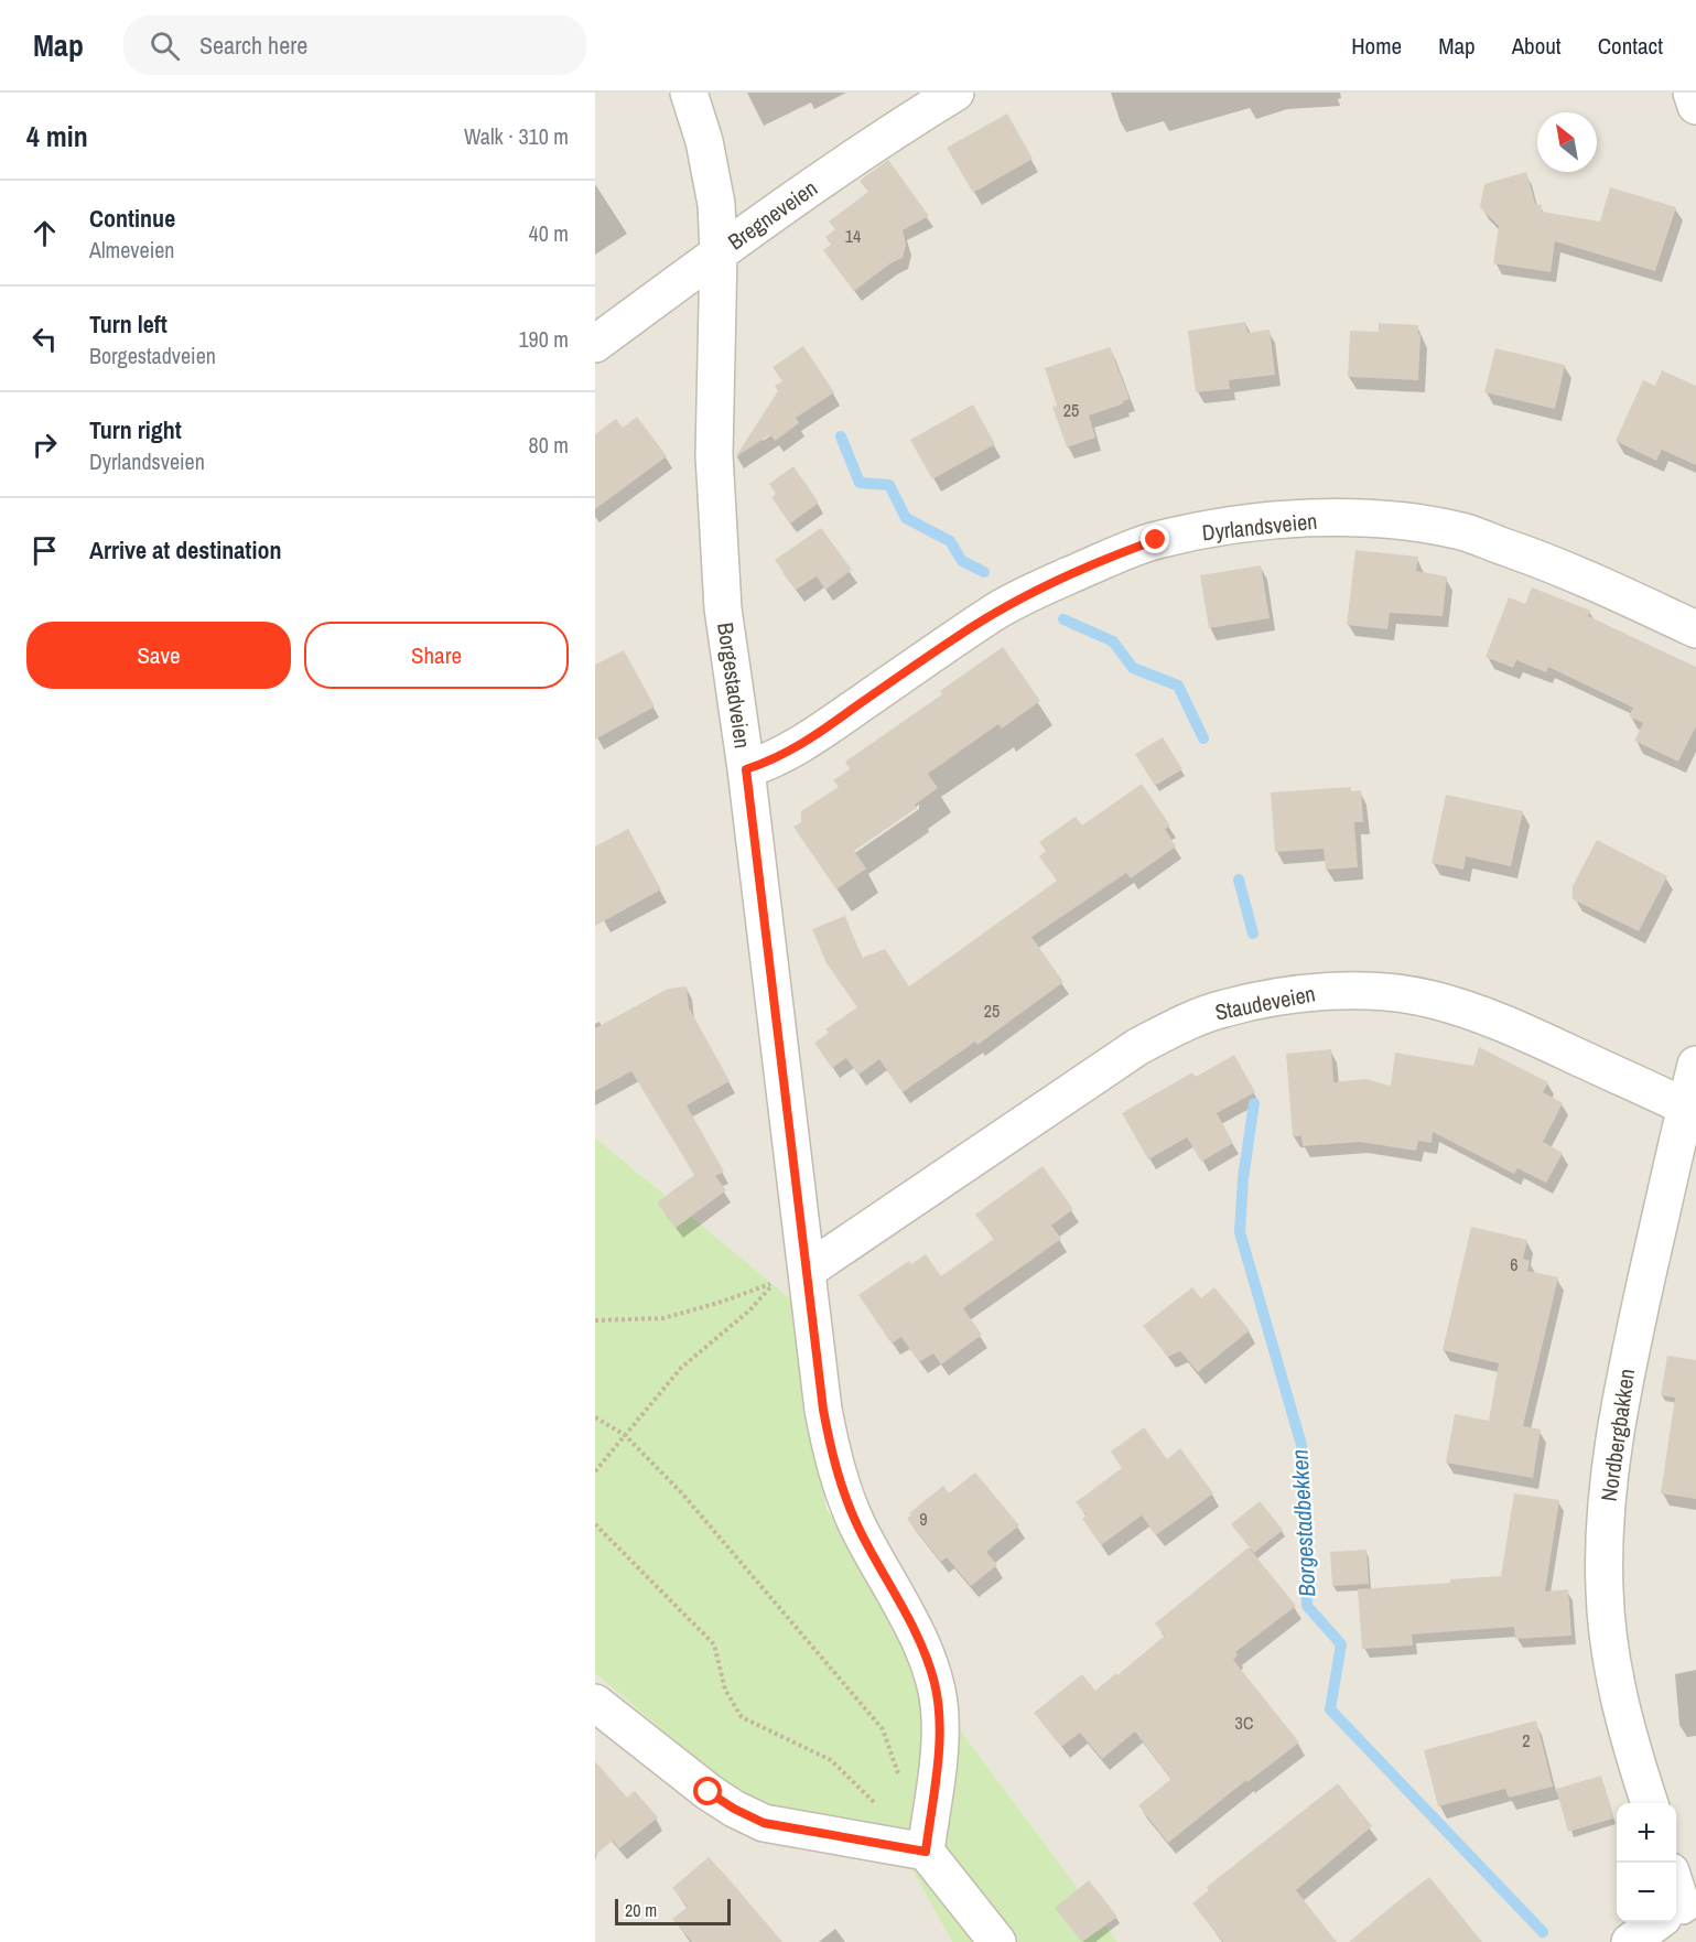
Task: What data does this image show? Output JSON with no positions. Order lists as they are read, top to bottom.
{
  "streets": {
    "street": [
      "Bregneveien",
      "Dyrlandsveien",
      "Borgestadveien",
      "Staudeveien",
      "Nordbergbakken"
    ]
  },
  "crossings": [
    ["Bregneveien", "Borgestadveien"],
    ["Dyrlandsveien", "Borgestadveien"],
    ["Borgestadveien", "Staudeveien"],
    ["Staudeveien", "Nordbergbakken"]
  ],
  "water": ["Borgestadbekken"],
  "house_numbers": [
    "14",
    "25",
    "25",
    "6",
    "9",
    "3C",
    "2"
  ],
  "scale_bar": "20 m",
  "north": "top left",
  "page": {
    "header": "Map",
    "search": "Search here",
    "nav": [
      "Home",
      "Map",
      "About",
      "Contact"
    ],
    "heading": ["4 min", "Walk · 310 m"],
    "list": [
      ["Continue", "Almeveien", "40 m"],
      ["Turn left", "Borgestadveien", "190 m"],
      ["Turn right", "Dyrlandsveien", "80 m"],
      "Arrive at destination"
    ],
    "buttons": ["Save", "Share"],
    "map_buttons": ["+", "−"],
    "scale": "20 m"
  }
}
